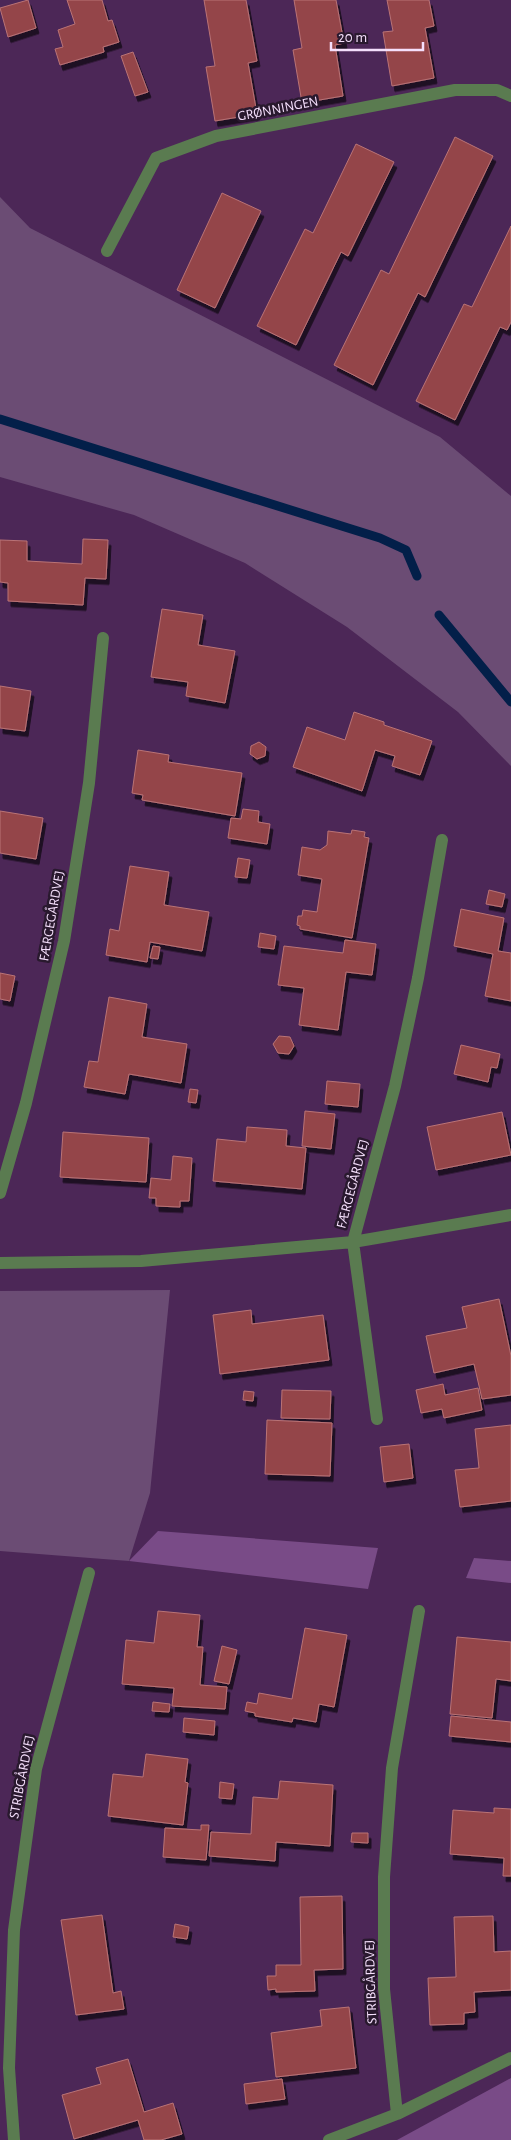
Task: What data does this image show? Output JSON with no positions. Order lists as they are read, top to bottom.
{
  "streets": {
    "street": ["GRØNNINGEN", "FÆRGEGÅRDVEJ", "STRIBGÅRDVEJ"]
  },
  "scale_bar": "20 m"
}
